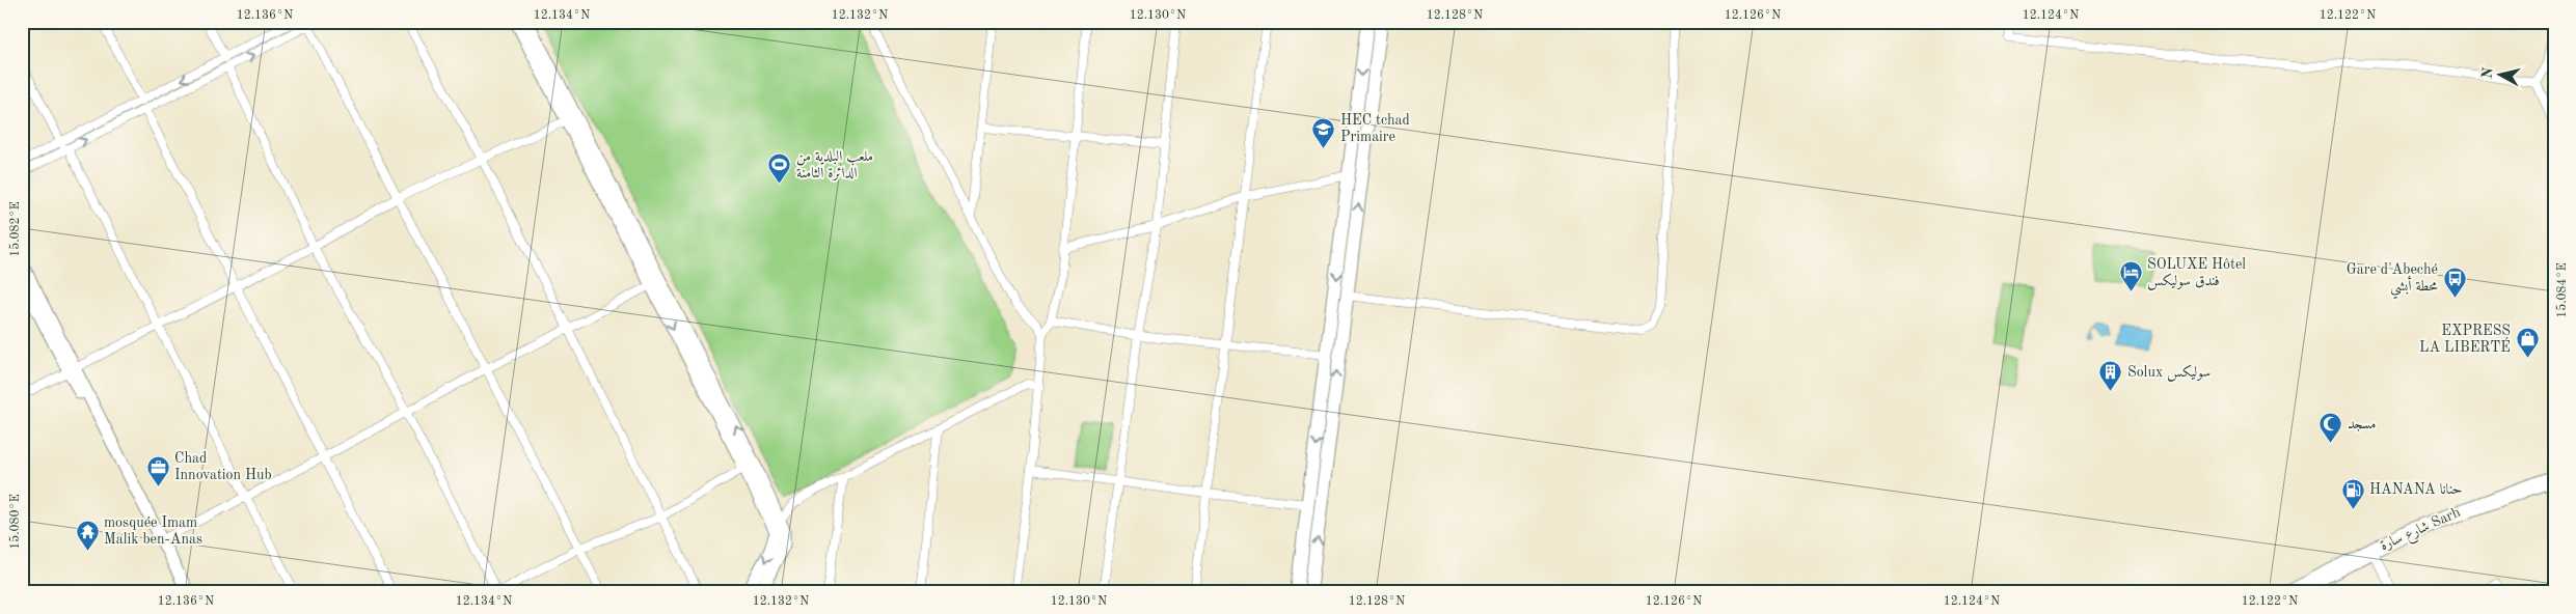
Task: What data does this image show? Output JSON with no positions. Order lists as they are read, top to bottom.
{
  "streets": {
    "highway": ["شارع سارة Sarh"]
  },
  "places": {
    "school or university": ["HEC tchad Primaire"],
    "sports": ["ملعب البلدية من الدائرة الثامنة"],
    "hotel": ["SOLUXE Hôtel فندق سوليكس"],
    "bus stop": ["Gare d'Abeché محطة أبشي"],
    "shop": ["EXPRESS LA LIBERTÉ"],
    "building": ["Solux سوليكس"],
    "mosque": ["مسجد"],
    "office": ["Chad Innovation Hub"],
    "fuel station": ["HANANA حنانا"],
    "temple": ["mosquée Imam Malik ben-Anas"]
  },
  "north": "left",
  "coordinates": [
    "12.136°N",
    "12.134°N",
    "12.132°N",
    "12.130°N",
    "12.128°N",
    "12.126°N",
    "12.124°N",
    "12.122°N",
    "15.082°E",
    "15.084°E",
    "15.080°E"
  ]
}
